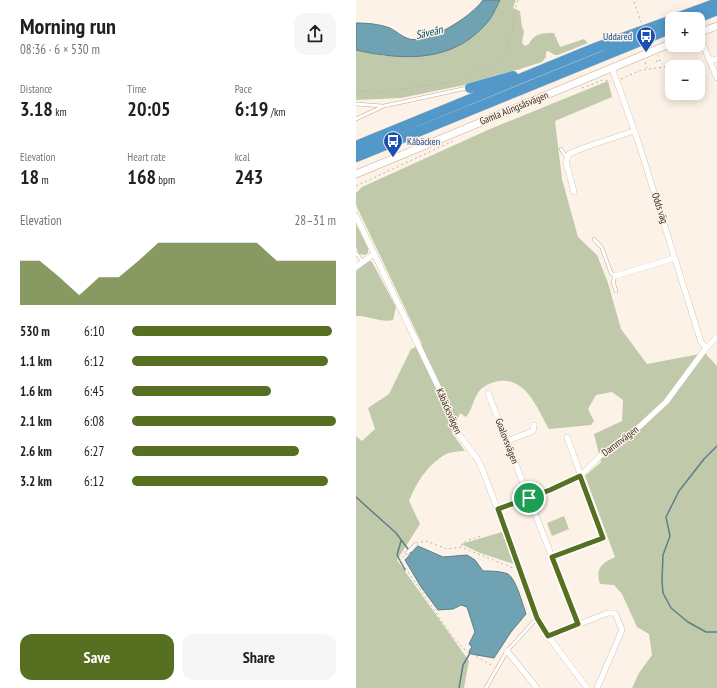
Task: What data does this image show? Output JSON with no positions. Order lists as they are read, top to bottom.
{
  "streets": {
    "street": [
      "Gamla Alingsåsvägen",
      "Odds väg",
      "Kåbäcksvägen",
      "Goalovsvägen",
      "Dammvägen"
    ]
  },
  "crossings": [
    ["Gamla Alingsåsvägen", "Odds väg"],
    ["Odds väg", "Dammvägen"],
    ["Kåbäcksvägen", "Dammvägen"],
    ["Goalovsvägen", "Dammvägen"]
  ],
  "water": ["Säveån"],
  "places": {
    "bus stop": ["Uddared", "Kåbäcken"]
  },
  "page": {
    "heading": ["Morning run", "08:36 · 6 × 530 m"],
    "map_buttons": ["+", "−"],
    "stats": [
      ["Distance", "3.18 km"],
      ["Time", "20:05"],
      ["Pace", "6:19 /km"],
      ["Elevation", "18 m"],
      ["Heart rate", "168 bpm"],
      ["kcal", "243"]
    ],
    "chart": ["Elevation", "28–31 m"],
    "list": [
      {
        "name": "530 m",
        "note": "6:10"
      },
      {
        "name": "1.1 km",
        "note": "6:12"
      },
      {
        "name": "1.6 km",
        "note": "6:45"
      },
      {
        "name": "2.1 km",
        "note": "6:08"
      },
      {
        "name": "2.6 km",
        "note": "6:27"
      },
      {
        "name": "3.2 km",
        "note": "6:12"
      }
    ],
    "buttons": ["Save", "Share"]
  }
}
